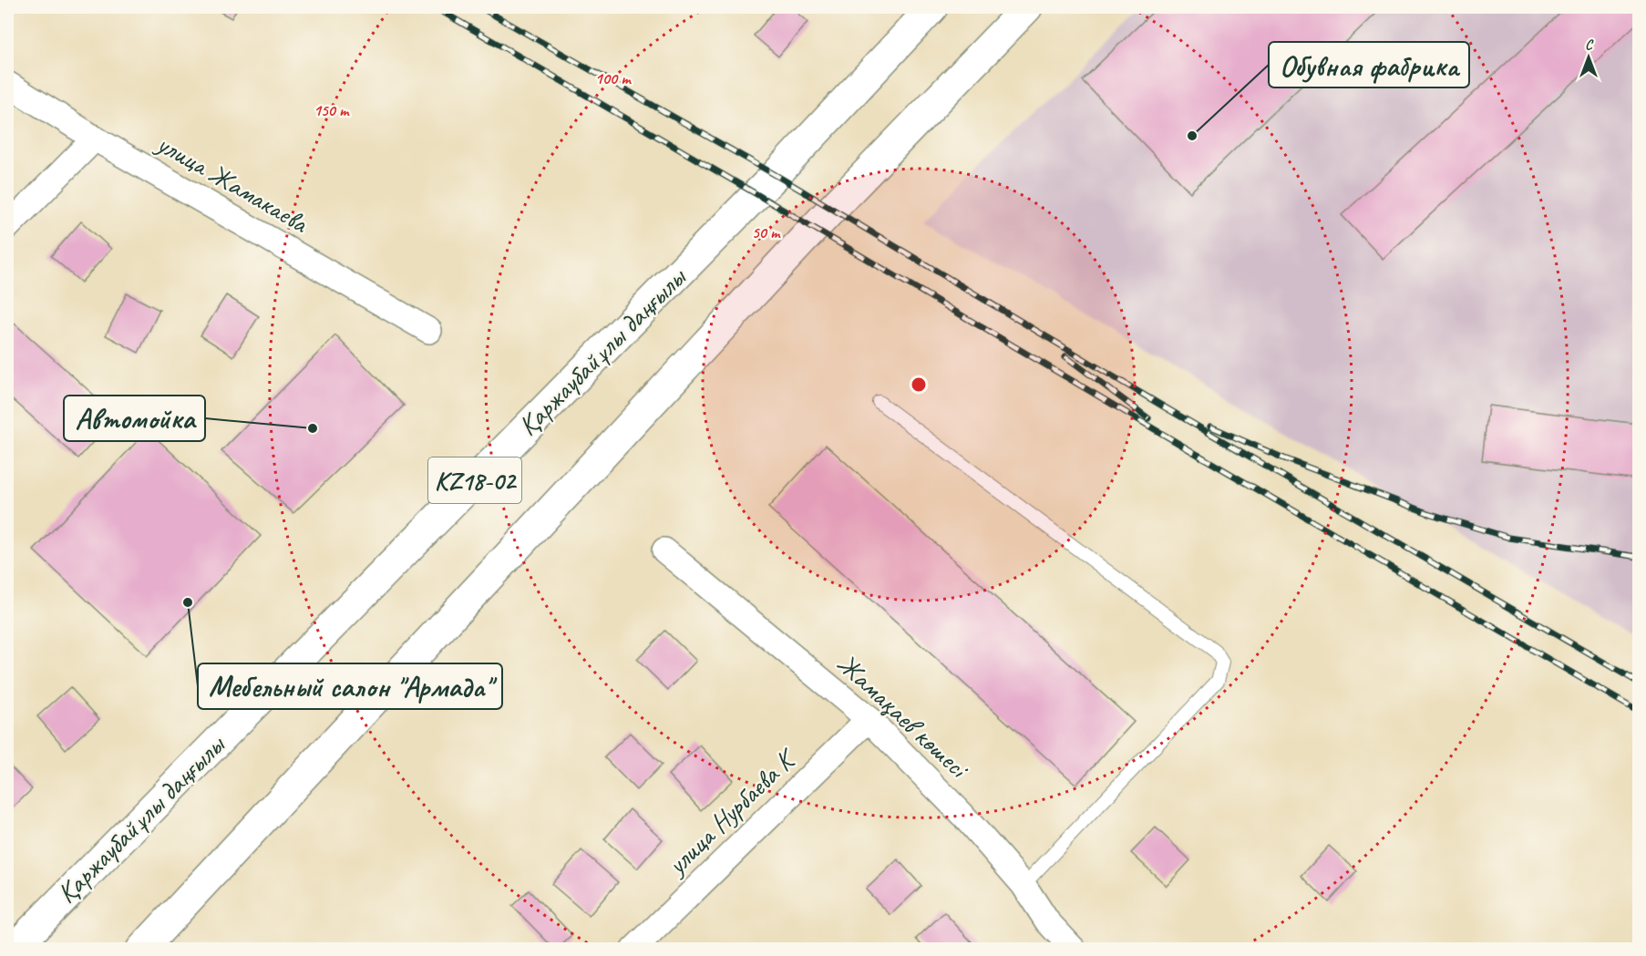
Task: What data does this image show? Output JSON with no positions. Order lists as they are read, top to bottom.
{
  "streets": {
    "highway": ["Қаржаубайұлы даңғылы", "KZ18-02"],
    "street": ["улица Жамакаева", "Жамақаев көшесі", "улица Нурбаева К"]
  },
  "crossings": [
    ["Жамақаев көшесі", "улица Нурбаева К"]
  ],
  "places": ["Обувная фабрика", "Автомойка", "Мебельный салон \"Армада\""],
  "north": "top",
  "rings": ["100 m", "150 m", "50 m"]
}
